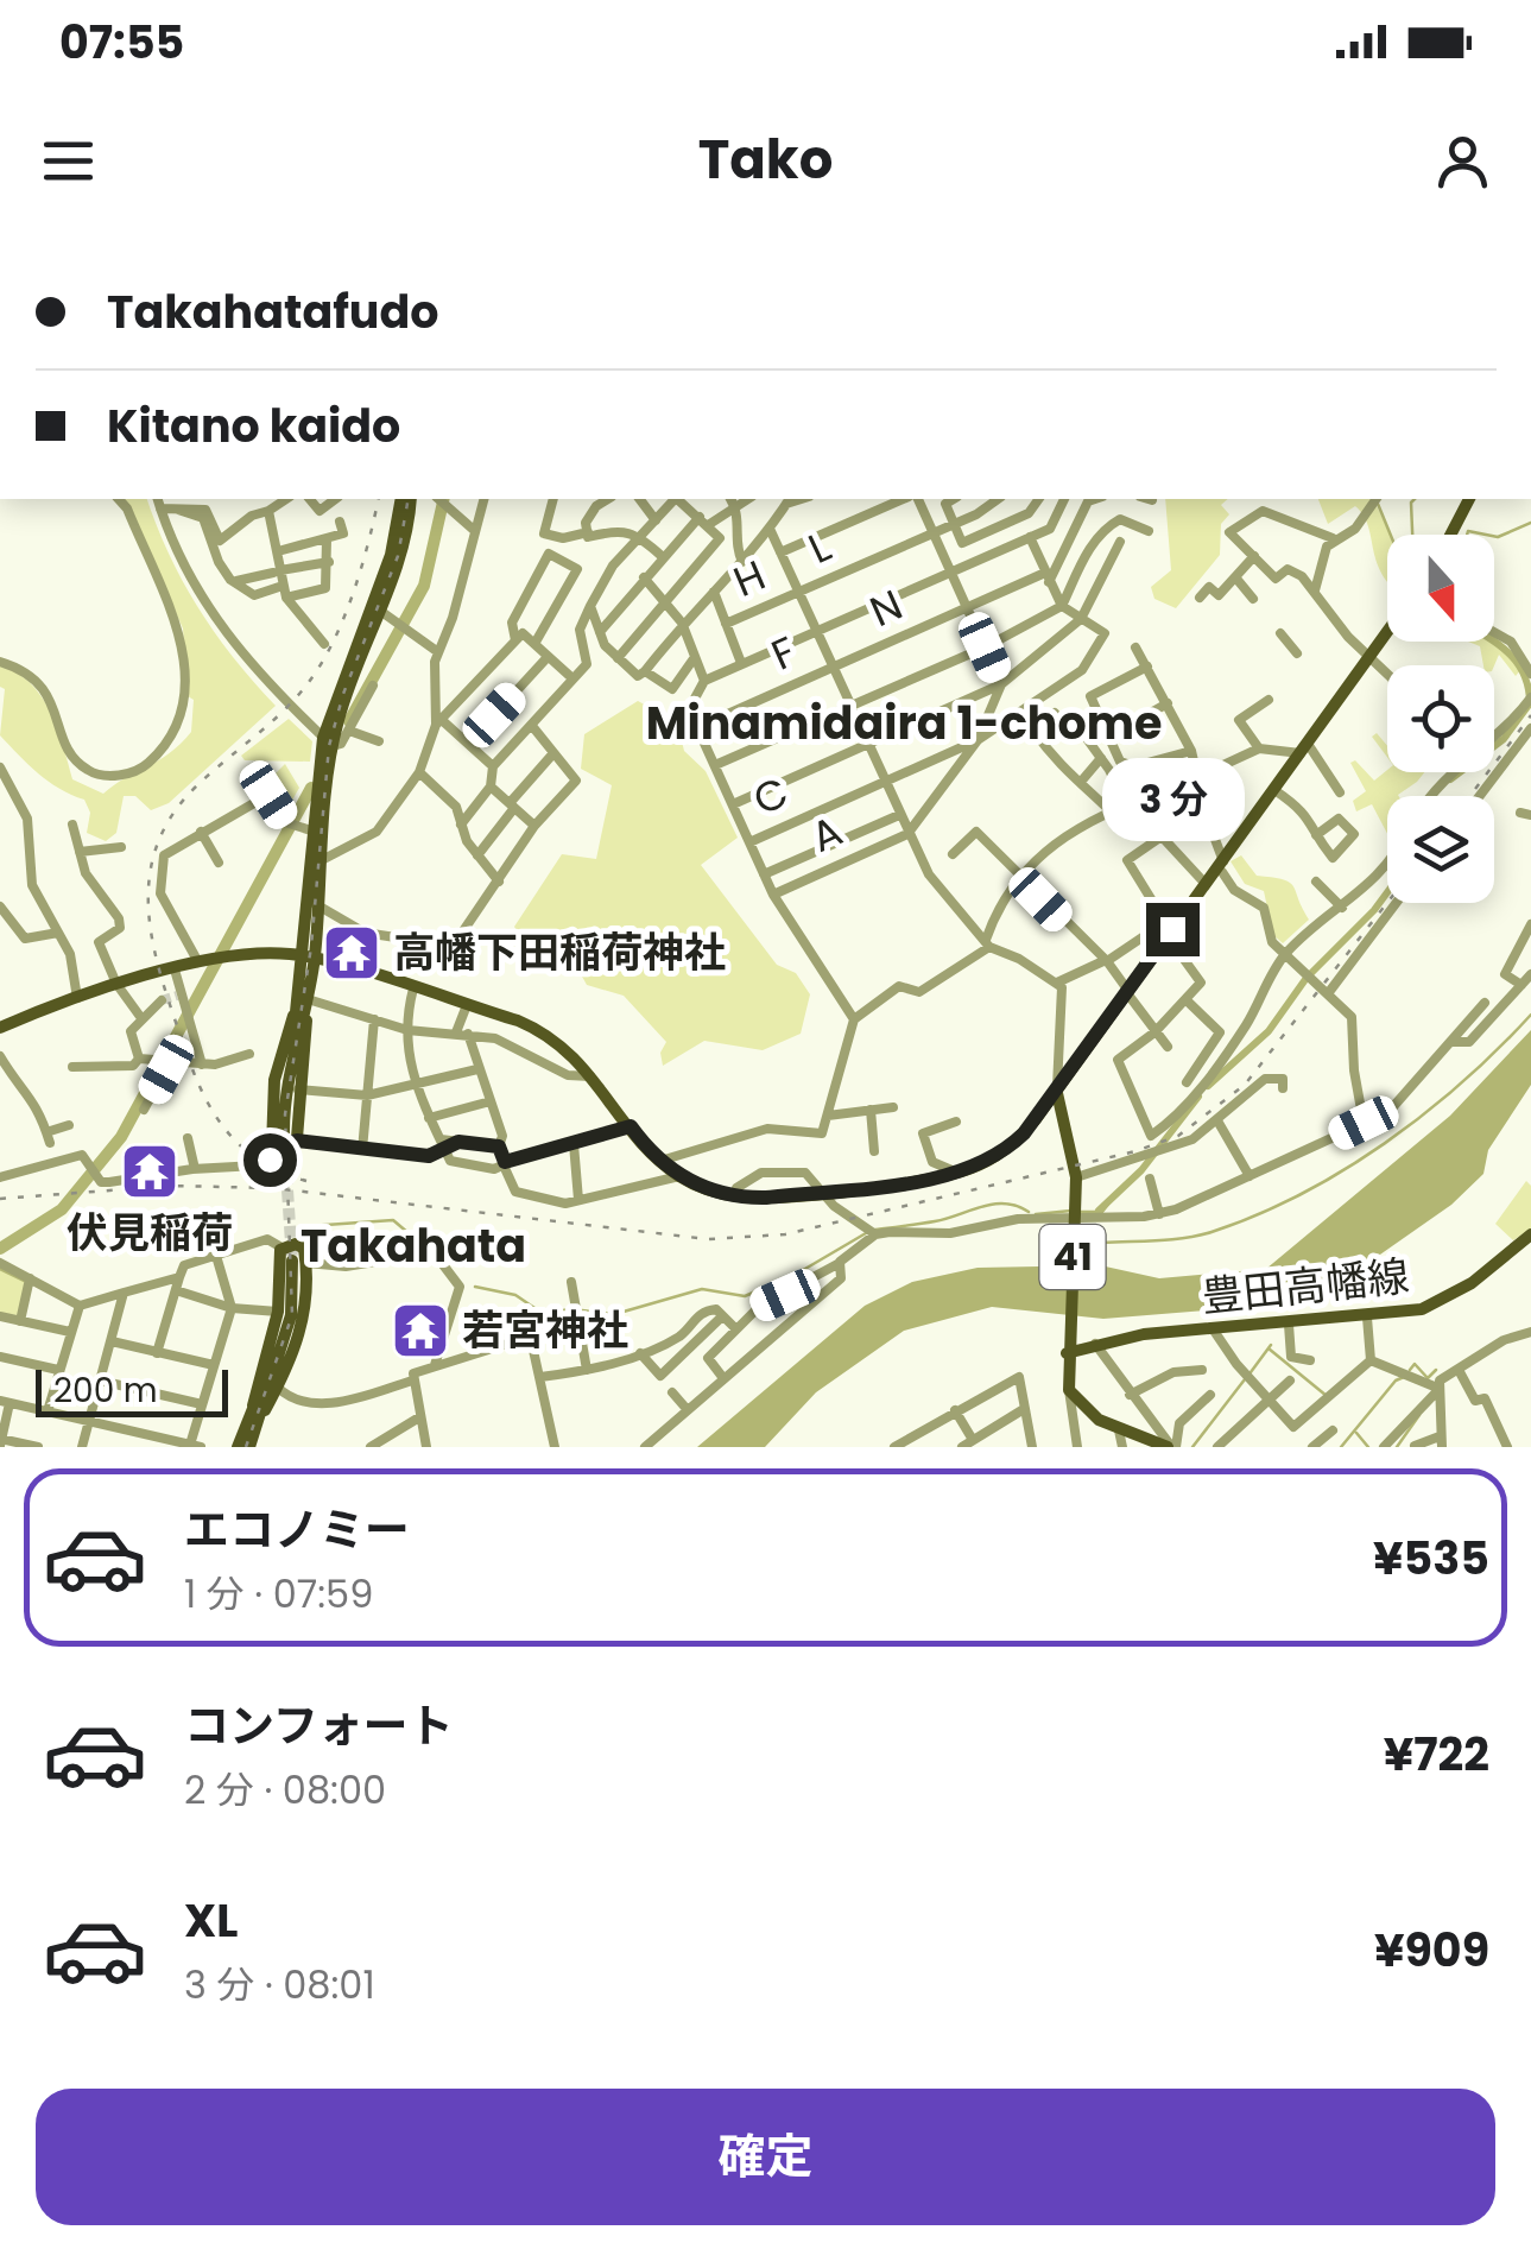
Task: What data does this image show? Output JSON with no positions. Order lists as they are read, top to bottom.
{
  "streets": {
    "main road": ["41", "豊田高幡線"],
    "street": [
      "L",
      "H",
      "N",
      "F",
      "C",
      "A"
    ]
  },
  "crossings": [
    ["L", "H"],
    ["N", "F"],
    ["41", "豊田高幡線"]
  ],
  "districts": ["Minamidaira 1-chome", "Takahata"],
  "places": {
    "temple": ["高幡下田稲荷神社", "伏見稲荷", "若宮神社"]
  },
  "scale_bar": "200 m",
  "north": "bottom",
  "page": {
    "status": "07:55",
    "header": "Tako",
    "banner": ["Takahatafudo", "Kitano kaido"],
    "bubble": "3 分",
    "scale": "200 m",
    "list": [
      {
        "name": "エコノミー",
        "note": "1 分 · 07:59",
        "value": "¥535"
      },
      {
        "name": "コンフォート",
        "note": "2 分 · 08:00",
        "value": "¥722"
      },
      {
        "name": "XL",
        "note": "3 分 · 08:01",
        "value": "¥909"
      }
    ],
    "buttons": "確定"
  }
}
